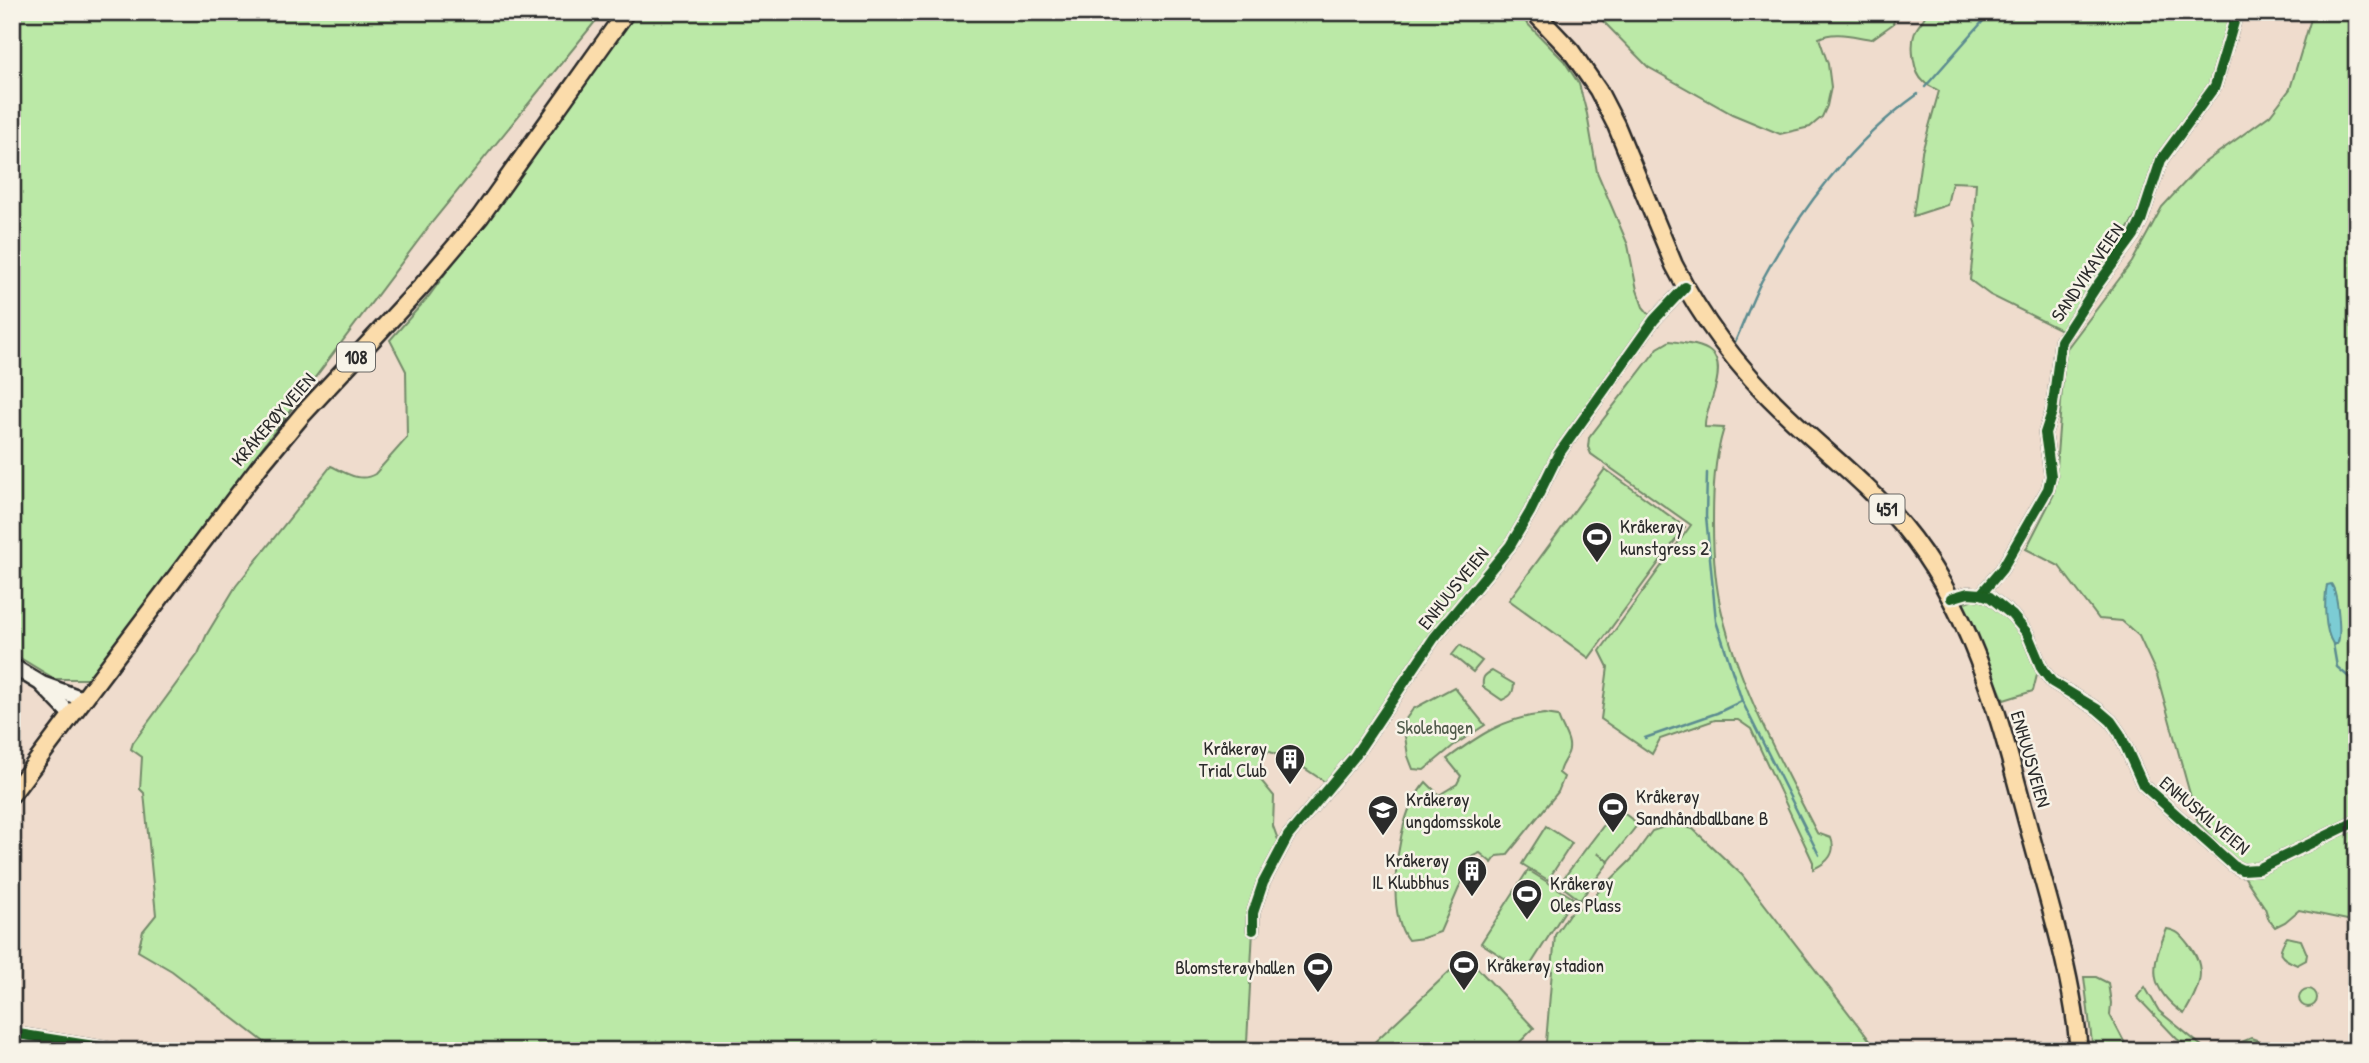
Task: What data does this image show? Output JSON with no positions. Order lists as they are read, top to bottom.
{
  "streets": {
    "main road": [
      "108",
      "KRÅKERØYVEIEN",
      "451",
      "ENHUUSVEIEN"
    ],
    "street": ["SANDVIKAVEIEN", "ENHUSKILVEIEN"]
  },
  "crossings": [
    ["SANDVIKAVEIEN", "ENHUSKILVEIEN"]
  ],
  "parks": ["Skolehagen"],
  "places": {
    "sports": [
      "Kråkerøy kunstgress 2",
      "Kråkerøy Sandhåndballbane B",
      "Kråkerøy Oles Plass",
      "Kråkerøy stadion",
      "Blomsterøyhallen"
    ],
    "building": ["Kråkerøy Trial Club", "Kråkerøy IL Klubbhus"],
    "school or university": ["Kråkerøy ungdomsskole"]
  }
}
